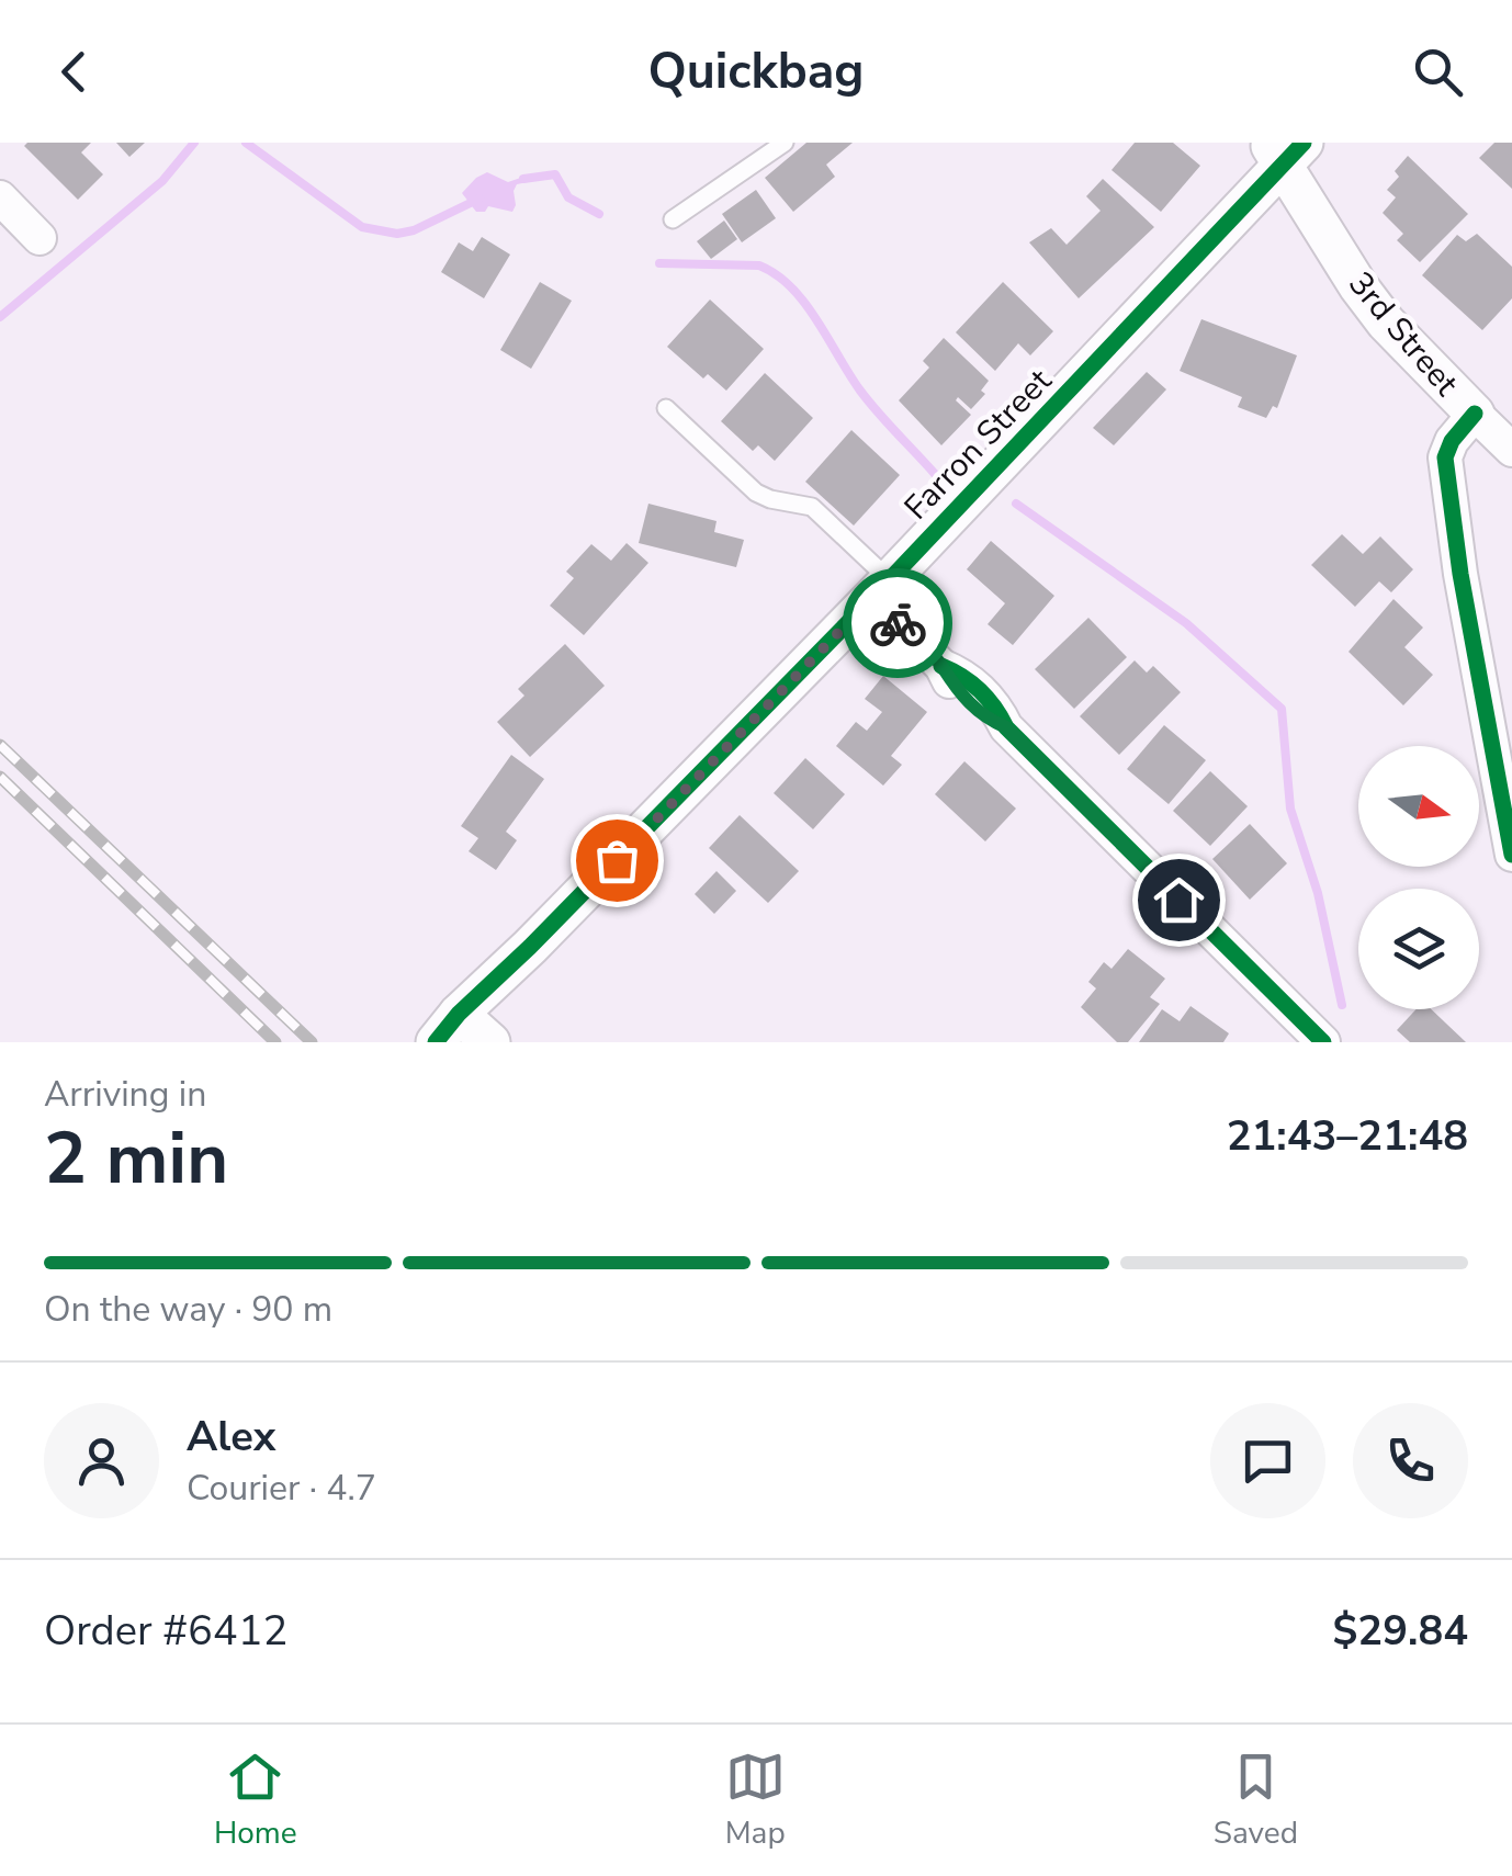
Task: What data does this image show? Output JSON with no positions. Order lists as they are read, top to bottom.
{
  "streets": {
    "street": ["3rd Street", "Farron Street"]
  },
  "crossings": [
    ["3rd Street", "Farron Street"]
  ],
  "north": "right",
  "page": {
    "header": "Quickbag",
    "heading": ["2 min", "Arriving in", "21:43–21:48"],
    "panel": [
      "Alex",
      "Courier · 4.7",
      "Order #6412",
      "$29.84"
    ],
    "bar": "On the way · 90 m",
    "tabs": ["Home", "Map", "Saved"]
  }
}
